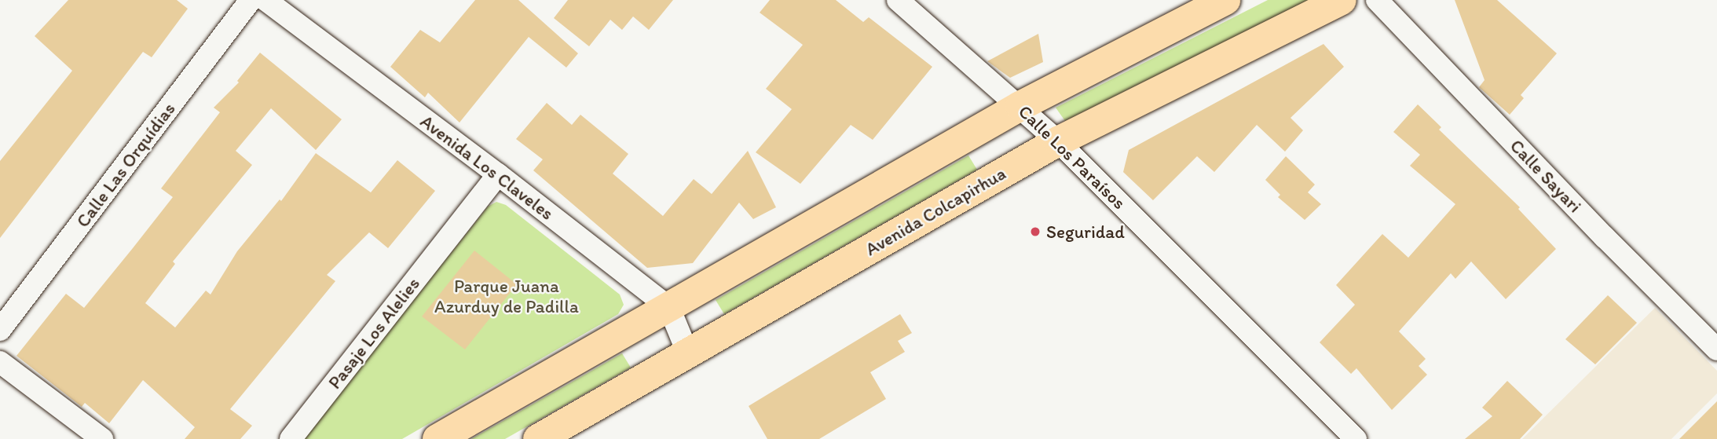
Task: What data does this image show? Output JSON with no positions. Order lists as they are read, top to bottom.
{
  "streets": {
    "main road": ["Avenida Colcapirhua"],
    "street": [
      "Calle Los Paraísos",
      "Calle Las Orquídias",
      "Avenida Los Claveles",
      "Calle Sayari",
      "Pasaje Los Alelies"
    ]
  },
  "crossings": [
    ["Calle Los Paraísos", "Avenida Colcapirhua"],
    ["Avenida Los Claveles", "Avenida Colcapirhua"],
    ["Avenida Los Claveles", "Pasaje Los Alelies"]
  ],
  "parks": ["Parque Juana Azurduy de Padilla"],
  "places": ["Seguridad"]
}
